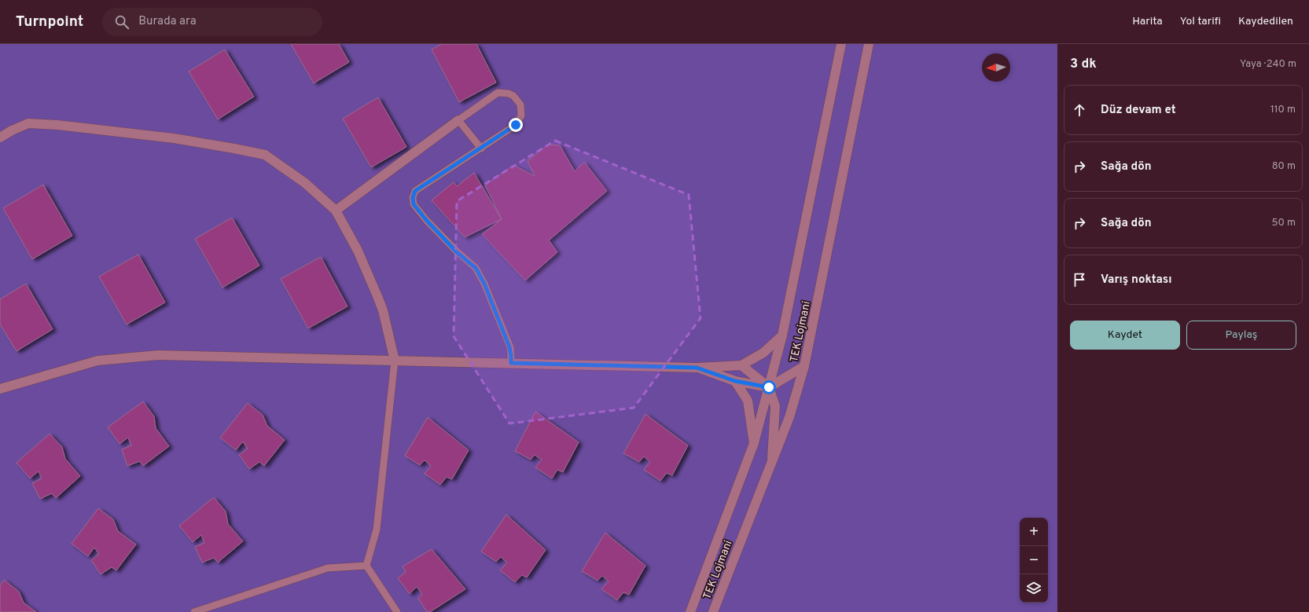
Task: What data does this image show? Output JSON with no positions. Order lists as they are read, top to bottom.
{
  "streets": {
    "street": ["TEK Lojmani"]
  },
  "north": "left",
  "page": {
    "header": "Turnpoint",
    "search": "Burada ara",
    "nav": ["Harita", "Yol tarifi", "Kaydedilen"],
    "heading": ["3 dk", "Yaya · 240 m"],
    "list": [
      ["Düz devam et", "110 m"],
      ["Sağa dön", "80 m"],
      ["Sağa dön", "50 m"],
      "Varış noktası"
    ],
    "buttons": ["Kaydet", "Paylaş"],
    "map_buttons": ["+", "−"]
  }
}
